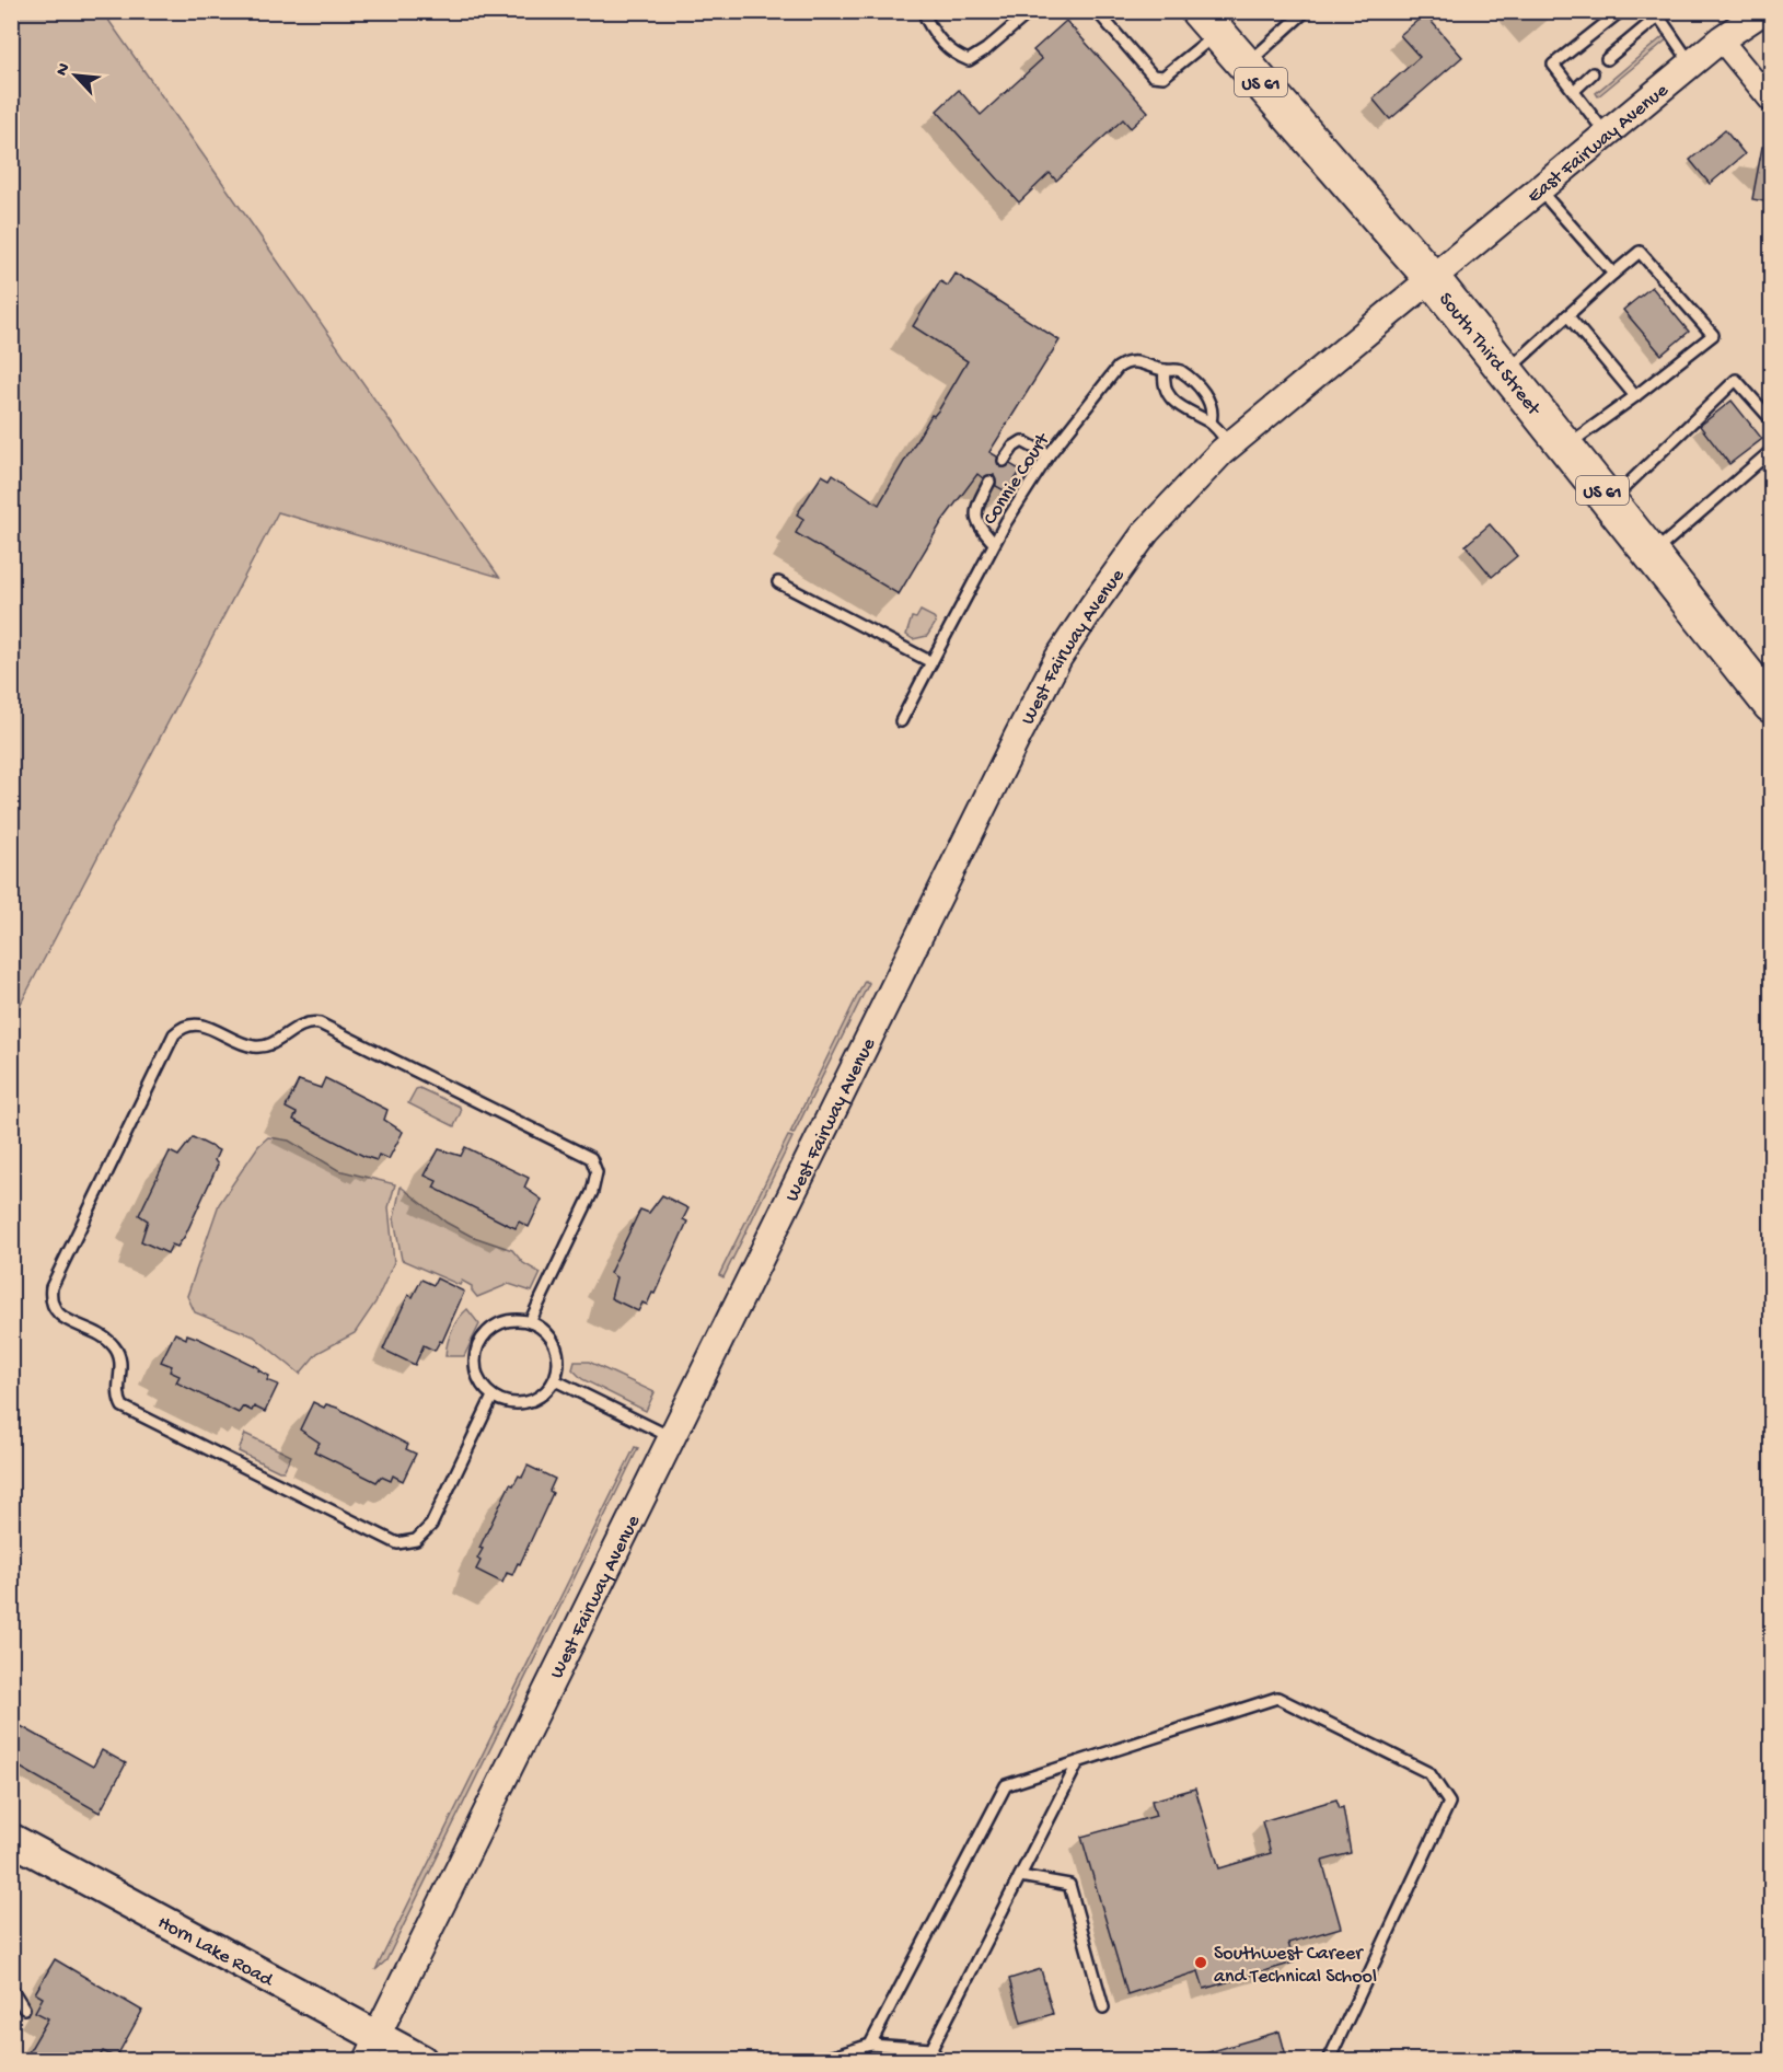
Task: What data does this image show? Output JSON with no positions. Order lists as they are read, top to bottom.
{
  "streets": {
    "highway": ["US 61", "South Third Street"],
    "main road": ["Horn Lake Road"],
    "street": ["East Fairway Avenue", "West Fairway Avenue"],
    "lane": ["Connie Court"]
  },
  "crossings": [
    ["East Fairway Avenue", "South Third Street"],
    ["East Fairway Avenue", "West Fairway Avenue"],
    ["South Third Street", "West Fairway Avenue"],
    ["Connie Court", "West Fairway Avenue"],
    ["West Fairway Avenue", "Horn Lake Road"]
  ],
  "places": ["Southwest Career and Technical School"],
  "north": "top left"
}
